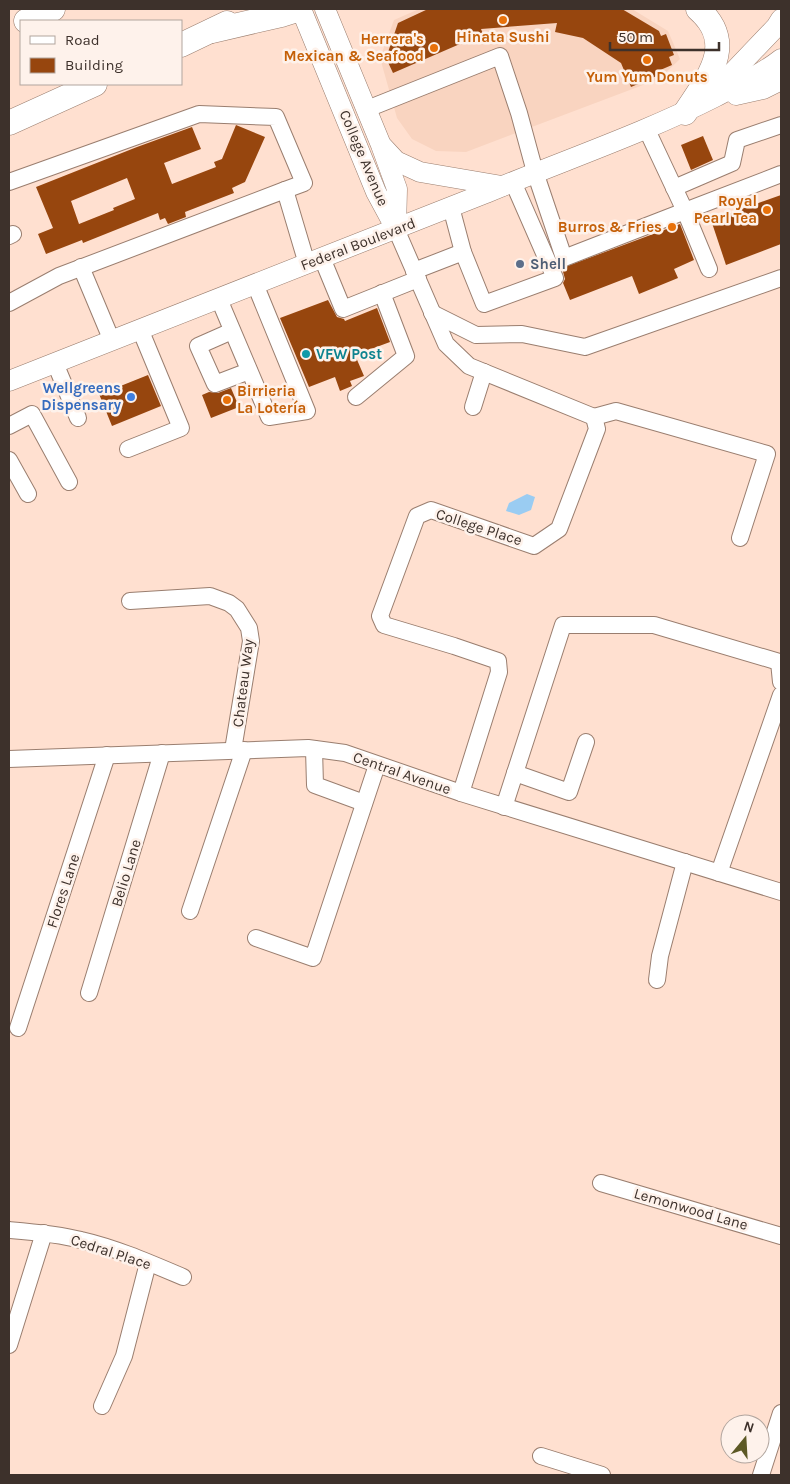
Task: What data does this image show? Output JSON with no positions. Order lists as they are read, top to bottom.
{
  "streets": {
    "main road": ["College Avenue", "Federal Boulevard"],
    "street": [
      "College Place",
      "Chateau Way",
      "Central Avenue",
      "Belio Lane",
      "Flores Lane",
      "Lemonwood Lane",
      "Cedral Place"
    ]
  },
  "crossings": [
    ["College Avenue", "Federal Boulevard"],
    ["College Place", "Central Avenue"],
    ["Chateau Way", "Central Avenue"],
    ["Central Avenue", "Belio Lane"],
    ["Central Avenue", "Flores Lane"]
  ],
  "places": [
    "Hinata Sushi",
    "Herrera's Mexican & Seafood",
    "Yum Yum Donuts",
    "Royal Pearl Tea",
    "Burros & Fries",
    "Shell",
    "VFW Post",
    "Wellgreens Dispensary",
    "Birrieria La Lotería"
  ],
  "legend": ["Road", "Building"],
  "scale_bar": "50 m",
  "north": "top"
}
